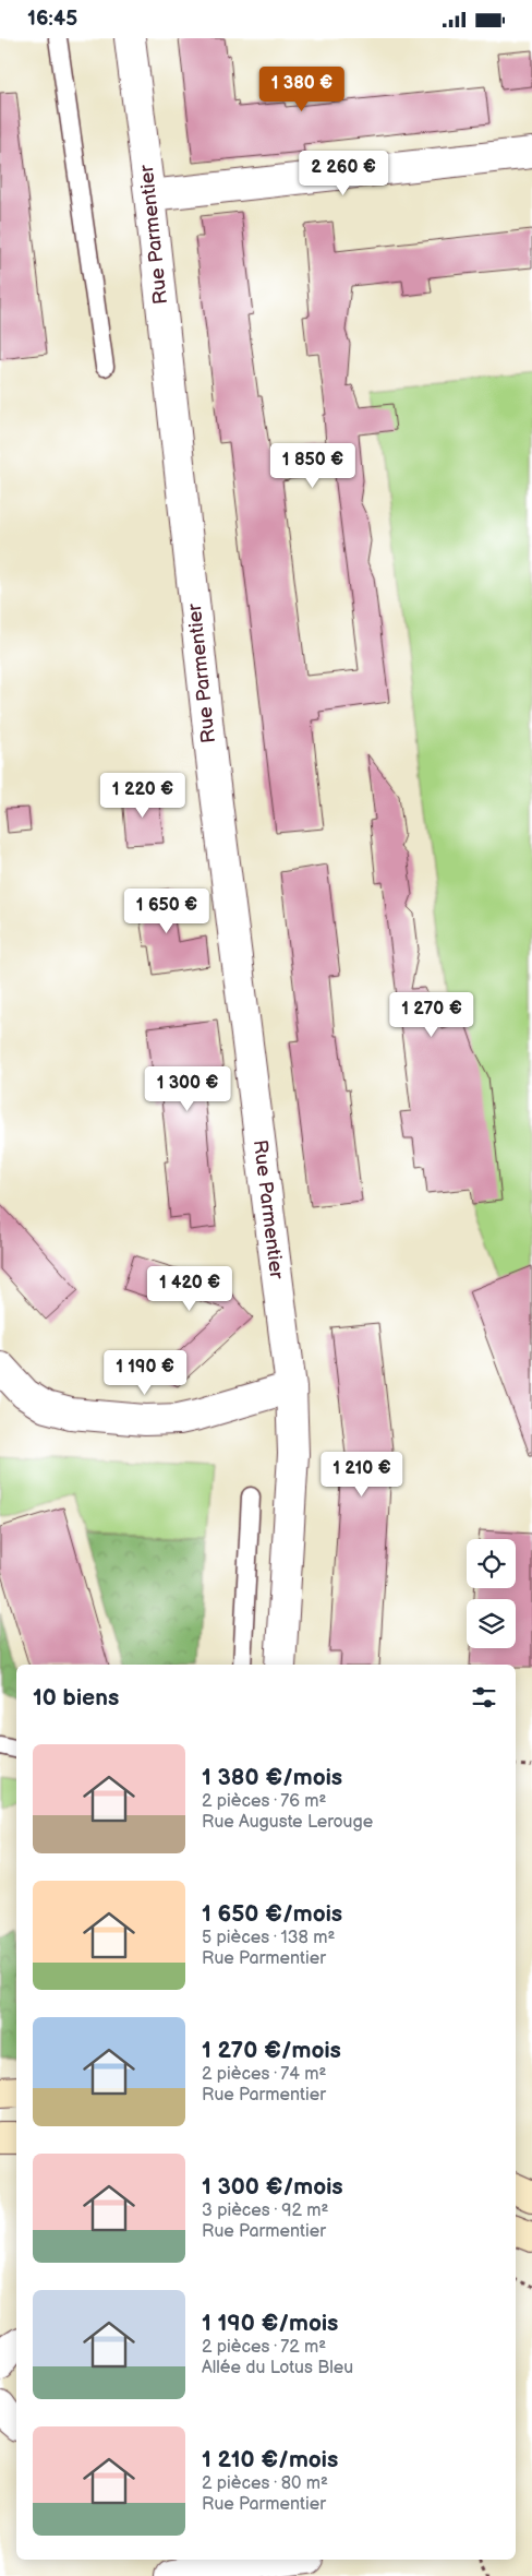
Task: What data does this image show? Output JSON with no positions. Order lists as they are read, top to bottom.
{
  "streets": {
    "street": ["Rue Parmentier"]
  },
  "page": {
    "status": "16:45",
    "price": [
      "1 380 €",
      "2 260 €",
      "1 850 €",
      "1 220 €",
      "1 650 €",
      "1 270 €",
      "1 300 €",
      "1 420 €",
      "1 190 €",
      "1 210 €"
    ],
    "heading": "10 biens",
    "list": [
      {
        "name": "1 380 €/mois",
        "note": "2 pièces · 76 m² · Rue Auguste Lerouge"
      },
      {
        "name": "1 650 €/mois",
        "note": "5 pièces · 138 m² · Rue Parmentier"
      },
      {
        "name": "1 270 €/mois",
        "note": "2 pièces · 74 m² · Rue Parmentier"
      },
      {
        "name": "1 300 €/mois",
        "note": "3 pièces · 92 m² · Rue Parmentier"
      },
      {
        "name": "1 190 €/mois",
        "note": "2 pièces · 72 m² · Allée du Lotus Bleu"
      },
      {
        "name": "1 210 €/mois",
        "note": "2 pièces · 80 m² · Rue Parmentier"
      }
    ]
  }
}
